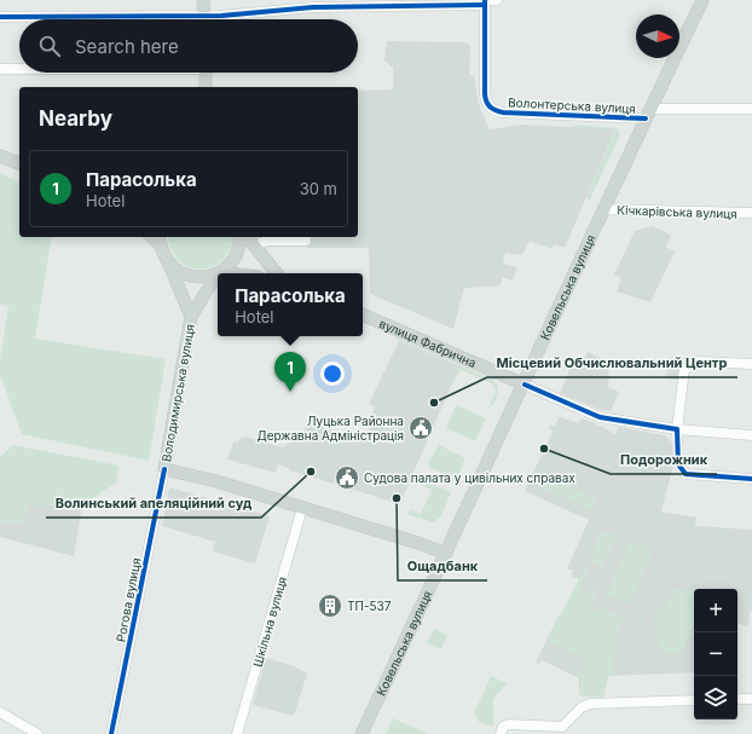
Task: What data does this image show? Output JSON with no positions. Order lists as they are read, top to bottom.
{
  "streets": {
    "main road": ["Ковельська вулиця", "вулиця Фабрична", "Володимирська вулиця"],
    "street": [
      "Волонтерська вулиця",
      "Кічкарівська вулиця",
      "Рогова вулиця",
      "Шкільна вулиця"
    ]
  },
  "crossings": [
    ["Волонтерська вулиця", "Ковельська вулиця"],
    ["Кічкарівська вулиця", "Ковельська вулиця"],
    ["Ковельська вулиця", "вулиця Фабрична"],
    ["Володимирська вулиця", "Рогова вулиця"]
  ],
  "places": {
    "other": [
      "Місцевий Обчислювальний Центр",
      "Подорожник",
      "Волинський апеляційний суд",
      "Ощадбанк"
    ],
    "public building": ["Луцька Районна Державна Адміністрація", "Судова палата у цивільних справах"],
    "building": ["ТП-537"]
  },
  "north": "right",
  "page": {
    "search": "Search here",
    "heading": "Nearby",
    "list": [
      {
        "mark": "1",
        "name": "Парасолька",
        "note": "Hotel",
        "value": "30 m"
      }
    ],
    "popup": ["Парасолька", "Hotel"],
    "pins": "1",
    "map_buttons": ["+", "−"]
  }
}
